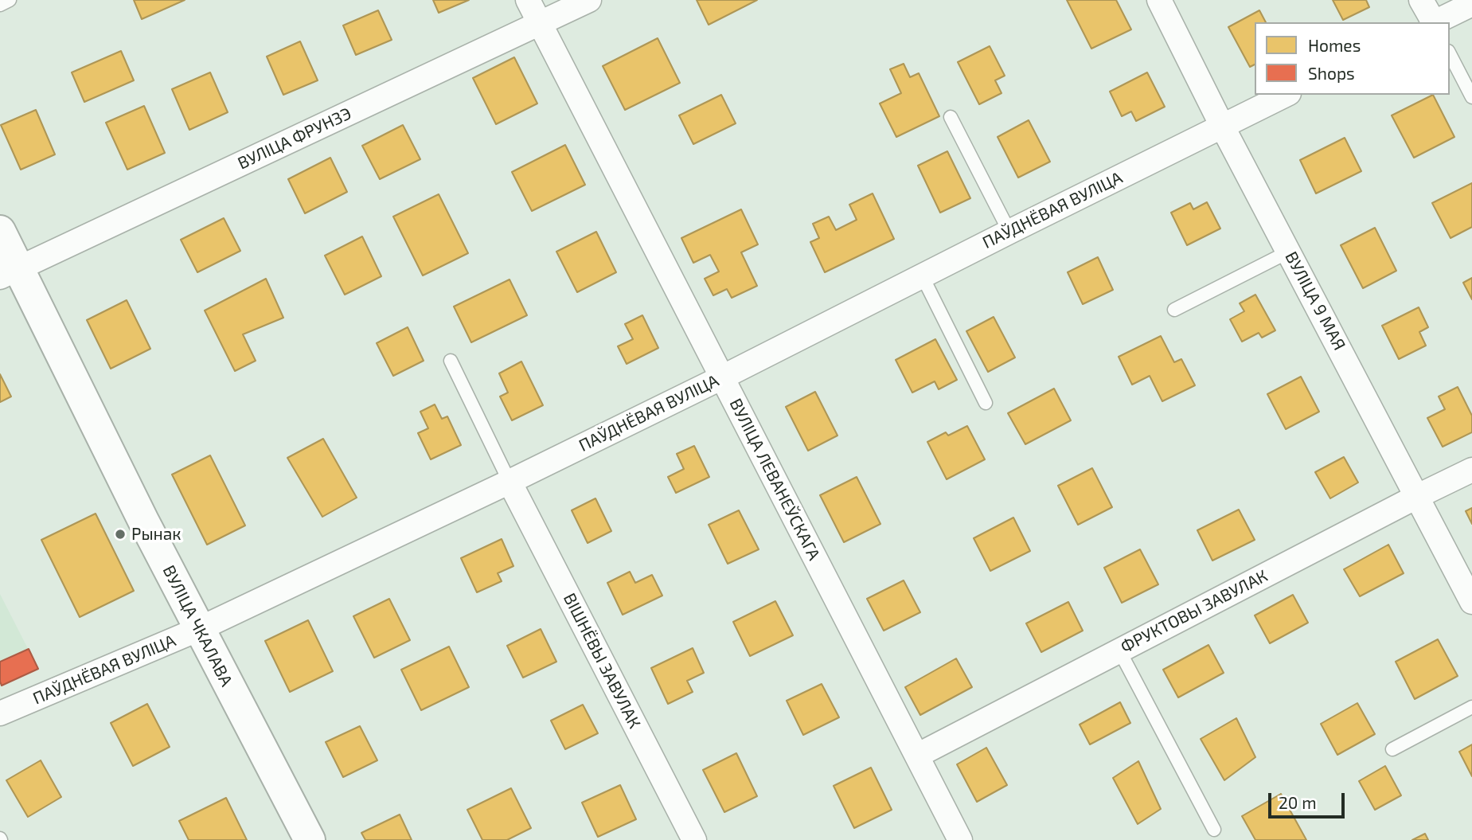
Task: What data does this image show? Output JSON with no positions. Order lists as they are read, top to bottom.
{
  "streets": {
    "main road": ["ВУЛІЦА ЧКАЛАВА"],
    "street": [
      "ВУЛІЦА ФРУНЗЭ",
      "ПАЎДНЁВАЯ ВУЛІЦА",
      "ВУЛІЦА 9 МАЯ",
      "ВУЛІЦА ЛЕВАНЕЎСКАГА",
      "ФРУКТОВЫ ЗАВУЛАК",
      "ВІШНЁВЫ ЗАВУЛАК"
    ]
  },
  "crossings": [
    ["ВУЛІЦА ФРУНЗЭ", "ВУЛІЦА ЛЕВАНЕЎСКАГА"],
    ["ВУЛІЦА ФРУНЗЭ", "ВУЛІЦА ЧКАЛАВА"],
    ["ПАЎДНЁВАЯ ВУЛІЦА", "ВУЛІЦА 9 МАЯ"],
    ["ПАЎДНЁВАЯ ВУЛІЦА", "ВУЛІЦА ЛЕВАНЕЎСКАГА"],
    ["ПАЎДНЁВАЯ ВУЛІЦА", "ВУЛІЦА ЧКАЛАВА"],
    ["ПАЎДНЁВАЯ ВУЛІЦА", "ВІШНЁВЫ ЗАВУЛАК"],
    ["ВУЛІЦА 9 МАЯ", "ФРУКТОВЫ ЗАВУЛАК"],
    ["ВУЛІЦА ЛЕВАНЕЎСКАГА", "ФРУКТОВЫ ЗАВУЛАК"]
  ],
  "places": ["Рынак"],
  "legend": ["Homes", "Shops"],
  "scale_bar": "20 m"
}
